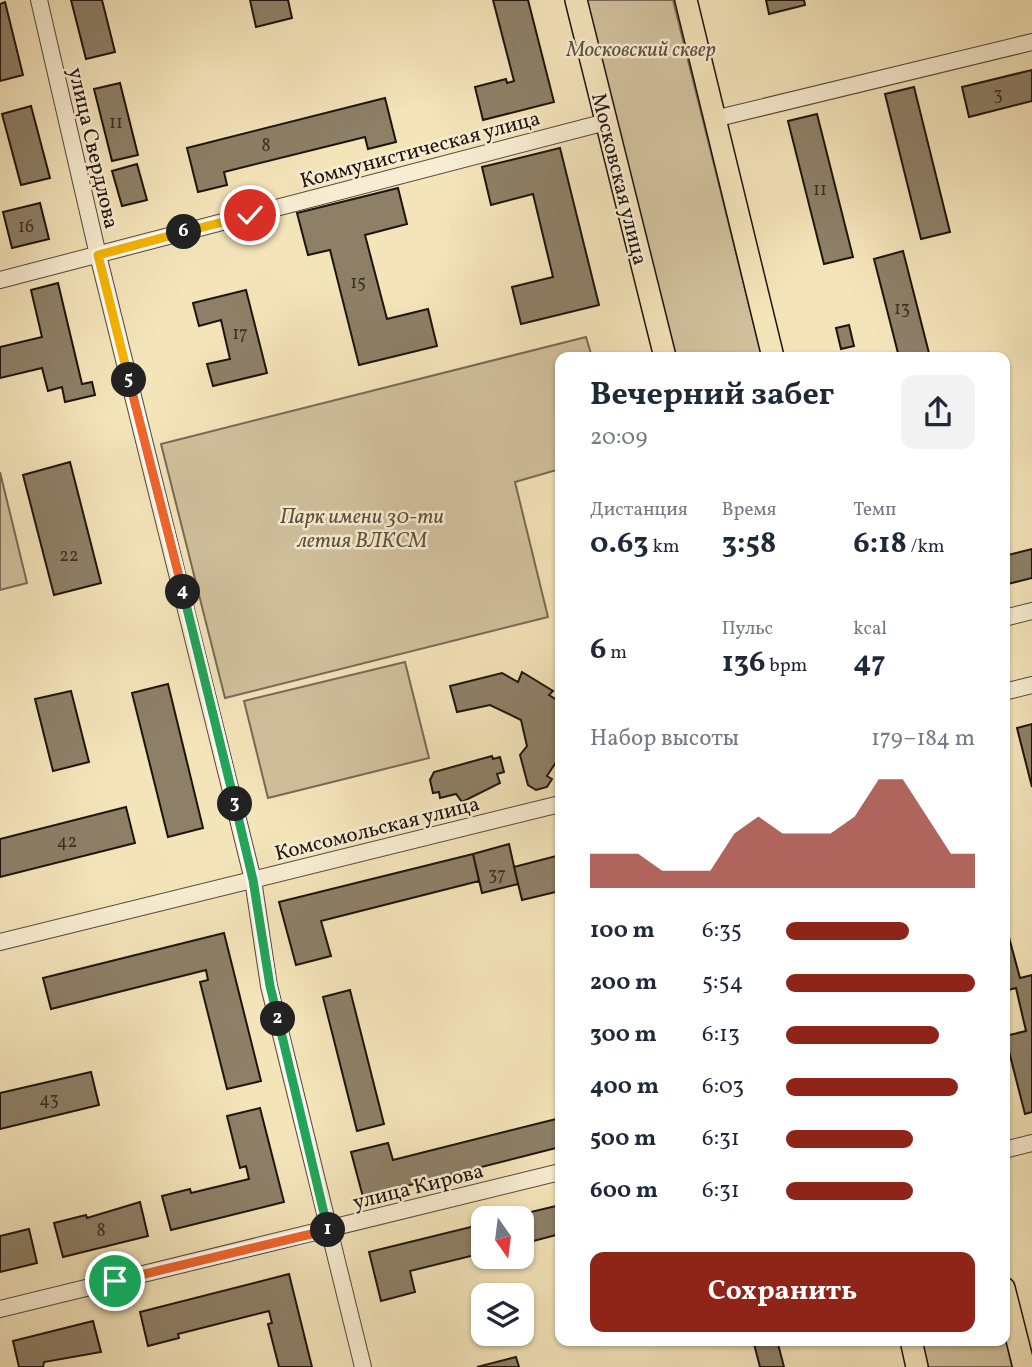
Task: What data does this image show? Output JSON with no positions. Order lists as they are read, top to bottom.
{
  "streets": {
    "main road": ["Московская улица"],
    "street": [
      "улица Свердлова",
      "Коммунистическая улица",
      "Комсомольская улица",
      "улица Кирова"
    ]
  },
  "crossings": [
    ["улица Свердлова", "Коммунистическая улица"],
    ["улица Свердлова", "Комсомольская улица"],
    ["улица Свердлова", "улица Кирова"],
    ["Коммунистическая улица", "Московская улица"]
  ],
  "parks": ["Московский сквер", "Парк имени 30-ти летия ВЛКСМ"],
  "house_numbers": [
    "3",
    "11",
    "8",
    "11",
    "16",
    "15",
    "13",
    "17",
    "22",
    "42",
    "37",
    "43",
    "8"
  ],
  "north": "bottom",
  "page": {
    "pins": [
      "6",
      "5",
      "4",
      "3",
      "2",
      "1"
    ],
    "heading": ["Вечерний забег", "20:09"],
    "stats": [
      ["Дистанция", "0.63 km"],
      ["Время", "3:58"],
      ["Темп", "6:18 /km"],
      ["6 m"],
      ["Пульс", "136 bpm"],
      ["kcal", "47"]
    ],
    "chart": ["Набор высоты", "179–184 m"],
    "list": [
      {
        "name": "100 m",
        "note": "6:35"
      },
      {
        "name": "200 m",
        "note": "5:54"
      },
      {
        "name": "300 m",
        "note": "6:13"
      },
      {
        "name": "400 m",
        "note": "6:03"
      },
      {
        "name": "500 m",
        "note": "6:31"
      },
      {
        "name": "600 m",
        "note": "6:31"
      }
    ],
    "buttons": "Сохранить"
  }
}
